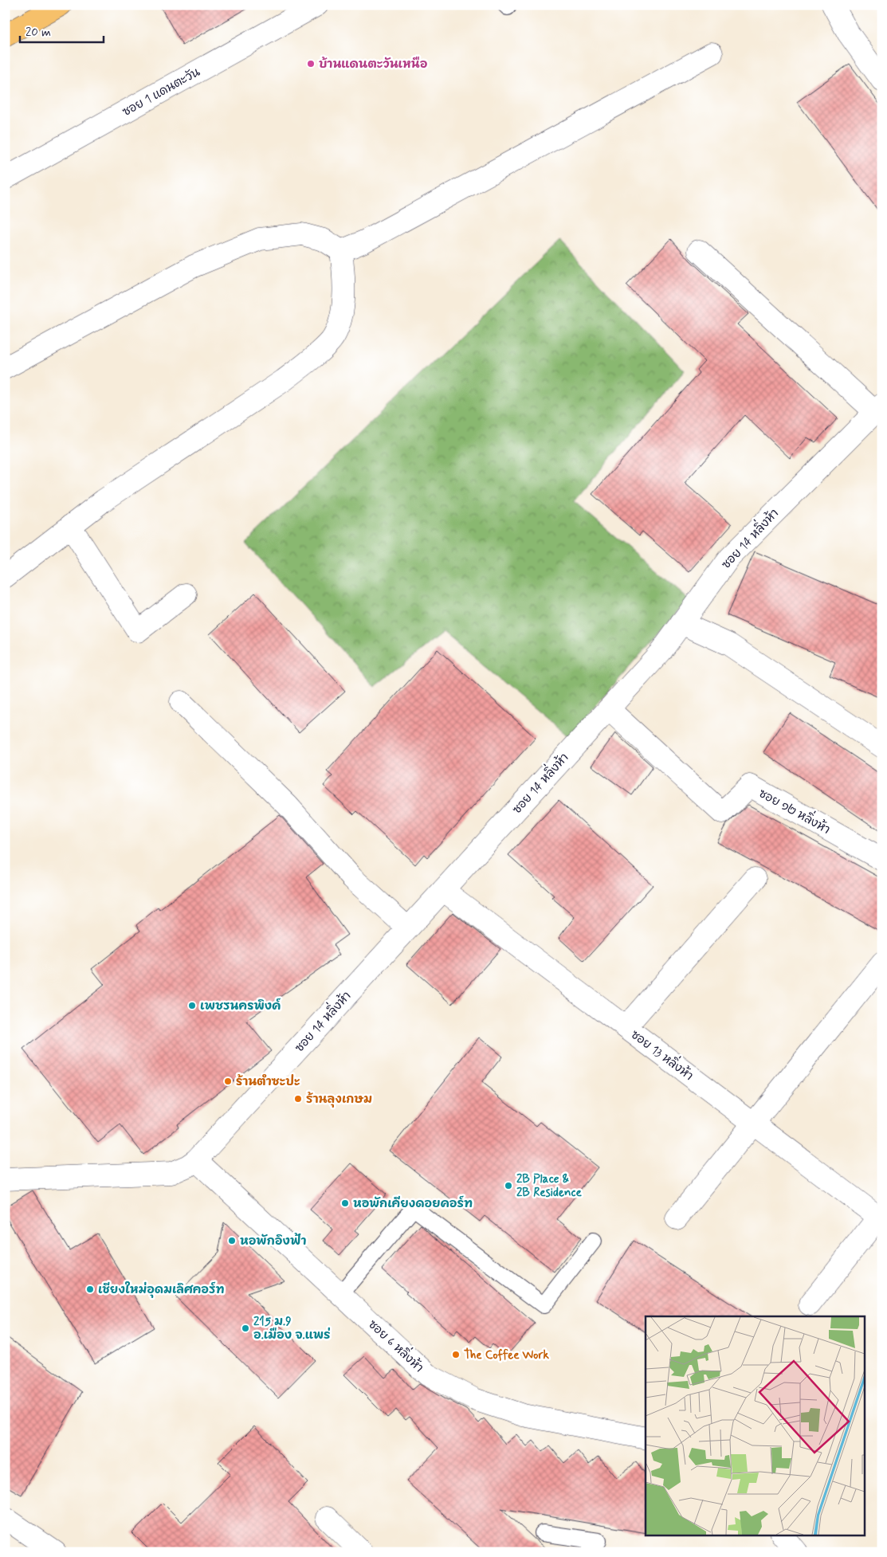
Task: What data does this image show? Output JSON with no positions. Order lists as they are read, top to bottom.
{
  "streets": {
    "street": [
      "ซอย 1 แดนตะวัน",
      "ซอย 14 หลิ่งห้า",
      "ซอย ๑๒ หลิ่งห้า",
      "ซอย 13 หลิ่งห้า",
      "ซอย 6 หลิ่งห้า"
    ]
  },
  "crossings": [
    ["ซอย 14 หลิ่งห้า", "ซอย ๑๒ หลิ่งห้า"],
    ["ซอย 14 หลิ่งห้า", "ซอย 13 หลิ่งห้า"],
    ["ซอย 14 หลิ่งห้า", "ซอย 6 หลิ่งห้า"]
  ],
  "places": [
    "บ้านแดนตะวันเหนือ",
    "เพชรนครพิงค์",
    "ร้านตำซะปะ",
    "ร้านลุงเกษม",
    "2B Place & 2B Residence",
    "หอพักเคียงดอยคอร์ท",
    "หอพักอิงฟ้า",
    "เชียงใหม่อุดมเลิศคอร์ท",
    "215 ม.9 อ.เมือง จ.แพร่",
    "The Coffee Work"
  ],
  "scale_bar": "20 m"
}
